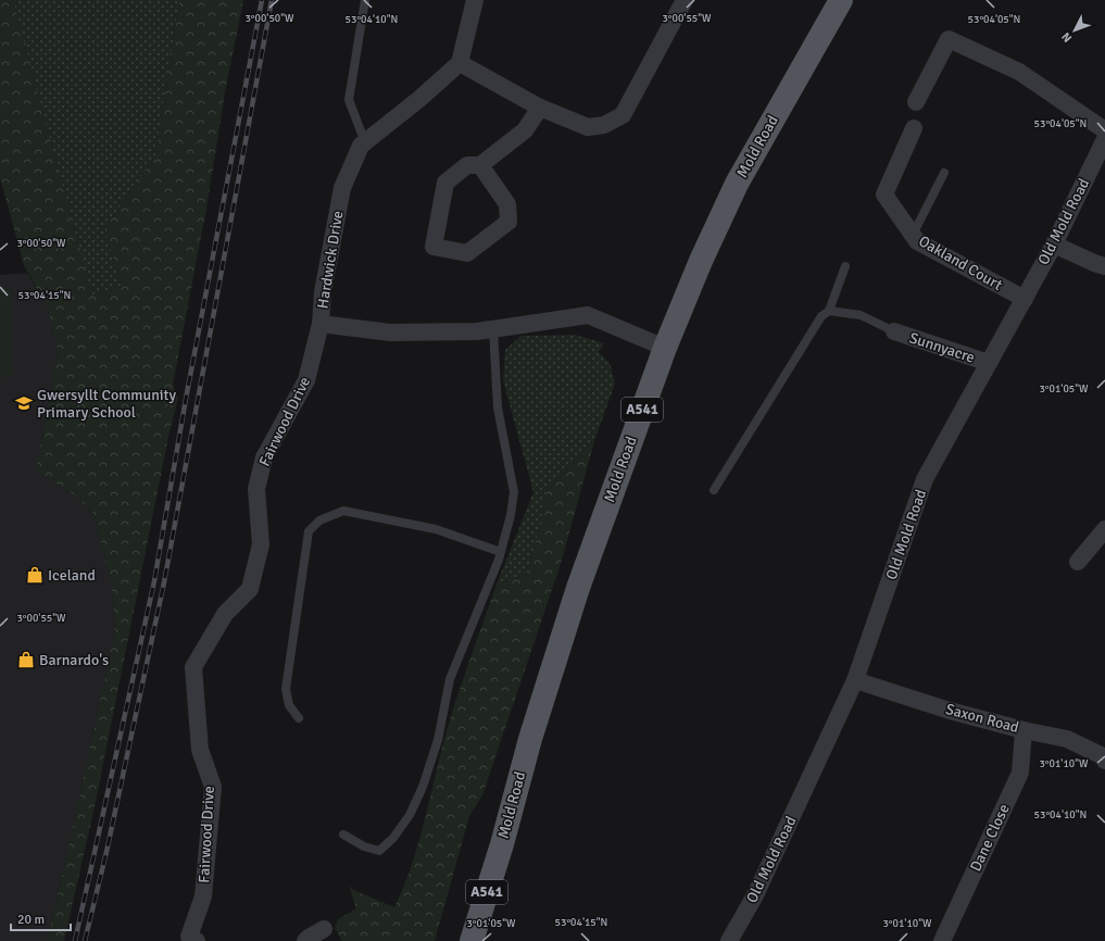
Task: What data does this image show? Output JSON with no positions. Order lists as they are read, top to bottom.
{
  "streets": {
    "main road": ["Mold Road", "A541"],
    "street": [
      "Old Mold Road",
      "Hardwick Drive",
      "Oakland Court",
      "Sunnyacre",
      "Fairwood Drive",
      "Saxon Road",
      "Dane Close"
    ]
  },
  "crossings": [
    ["Mold Road", "Hardwick Drive"],
    ["Old Mold Road", "Oakland Court"],
    ["Old Mold Road", "Sunnyacre"],
    ["Old Mold Road", "Saxon Road"],
    ["Hardwick Drive", "Fairwood Drive"],
    ["Saxon Road", "Dane Close"]
  ],
  "places": {
    "school or university": ["Gwersyllt Community Primary School"],
    "shop": ["Iceland", "Barnardo's"]
  },
  "scale_bar": "20 m",
  "north": "bottom left",
  "coordinates": [
    "3°00'50\"W",
    "3°00'55\"W",
    "53°04'10\"N",
    "53°04'05\"N",
    "53°04'15\"N",
    "3°01'05\"W",
    "3°01'10\"W"
  ]
}
